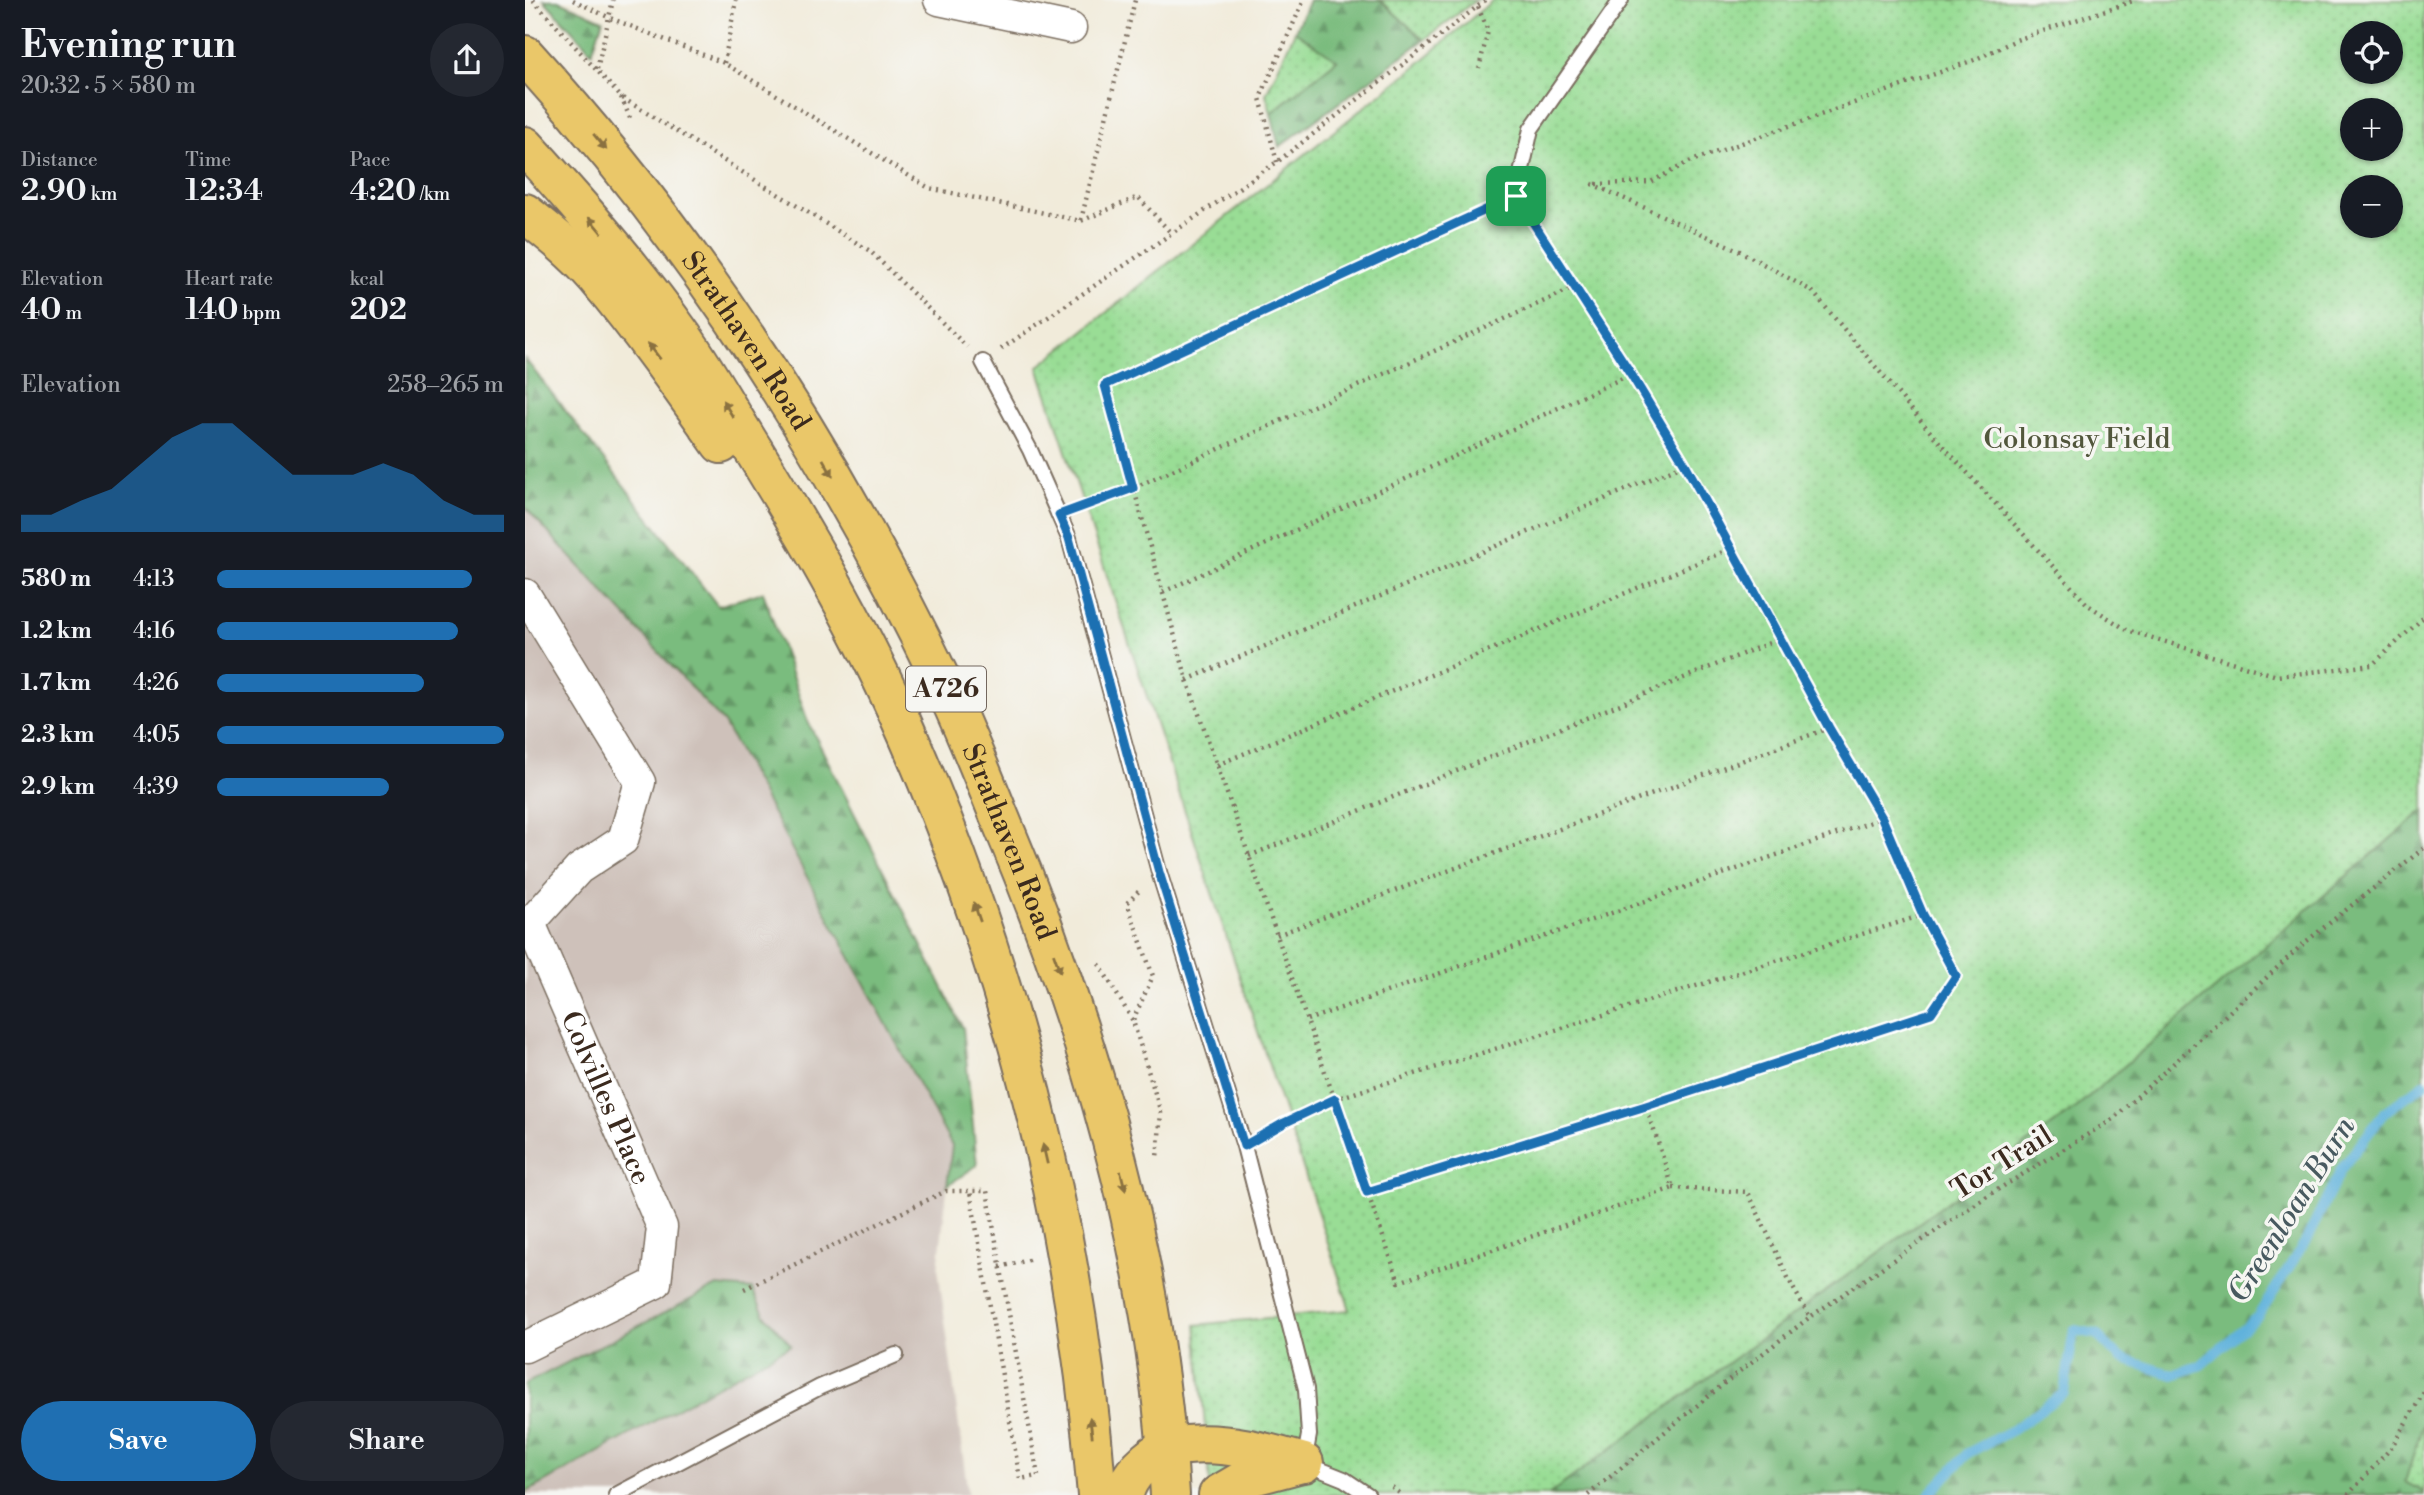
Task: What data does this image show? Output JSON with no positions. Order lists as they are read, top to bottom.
{
  "streets": {
    "main road": ["Strathaven Road", "A726"],
    "street": ["Colvilles Place"],
    "path": ["Tor Trail"]
  },
  "crossings": [
    ["Strathaven Road", "A726"]
  ],
  "water": ["Greenloan Burn"],
  "parks": ["Colonsay Field"],
  "page": {
    "heading": ["Evening run", "20:32 · 5 × 580 m"],
    "map_buttons": ["+", "−"],
    "stats": [
      ["Distance", "2.90 km"],
      ["Time", "12:34"],
      ["Pace", "4:20 /km"],
      ["Elevation", "40 m"],
      ["Heart rate", "140 bpm"],
      ["kcal", "202"]
    ],
    "chart": ["Elevation", "258–265 m"],
    "list": [
      {
        "name": "580 m",
        "note": "4:13"
      },
      {
        "name": "1.2 km",
        "note": "4:16"
      },
      {
        "name": "1.7 km",
        "note": "4:26"
      },
      {
        "name": "2.3 km",
        "note": "4:05"
      },
      {
        "name": "2.9 km",
        "note": "4:39"
      }
    ],
    "buttons": ["Save", "Share"]
  }
}
